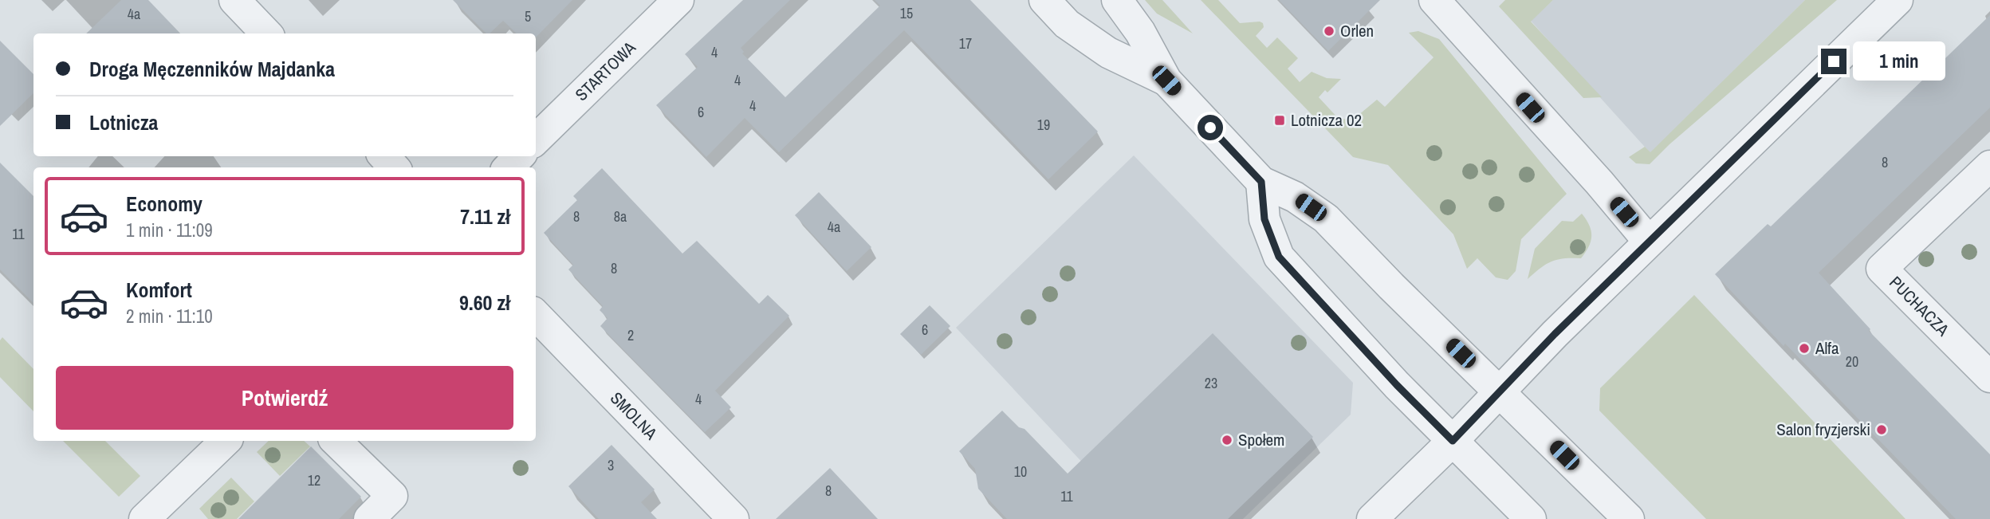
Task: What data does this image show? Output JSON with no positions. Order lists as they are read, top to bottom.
{
  "streets": {
    "street": ["STARTOWA", "PUCHACZA", "SMOLNA"]
  },
  "places": {
    "other": [
      "Orlen",
      "Alfa",
      "Salon fryzjerski",
      "Społem"
    ],
    "transit": ["Lotnicza 02"]
  },
  "house_numbers": [
    "15",
    "4a",
    "5",
    "17",
    "4",
    "4",
    "4",
    "6",
    "19",
    "8",
    "8",
    "8a",
    "4a",
    "11",
    "8",
    "6",
    "2",
    "20",
    "23",
    "4",
    "3",
    "10",
    "12",
    "8",
    "11"
  ],
  "page": {
    "banner": ["Droga Męczenników Majdanka", "Lotnicza"],
    "bubble": "1 min",
    "list": [
      {
        "name": "Economy",
        "note": "1 min · 11:09",
        "value": "7.11 zł"
      },
      {
        "name": "Komfort",
        "note": "2 min · 11:10",
        "value": "9.60 zł"
      }
    ],
    "buttons": "Potwierdź"
  }
}
